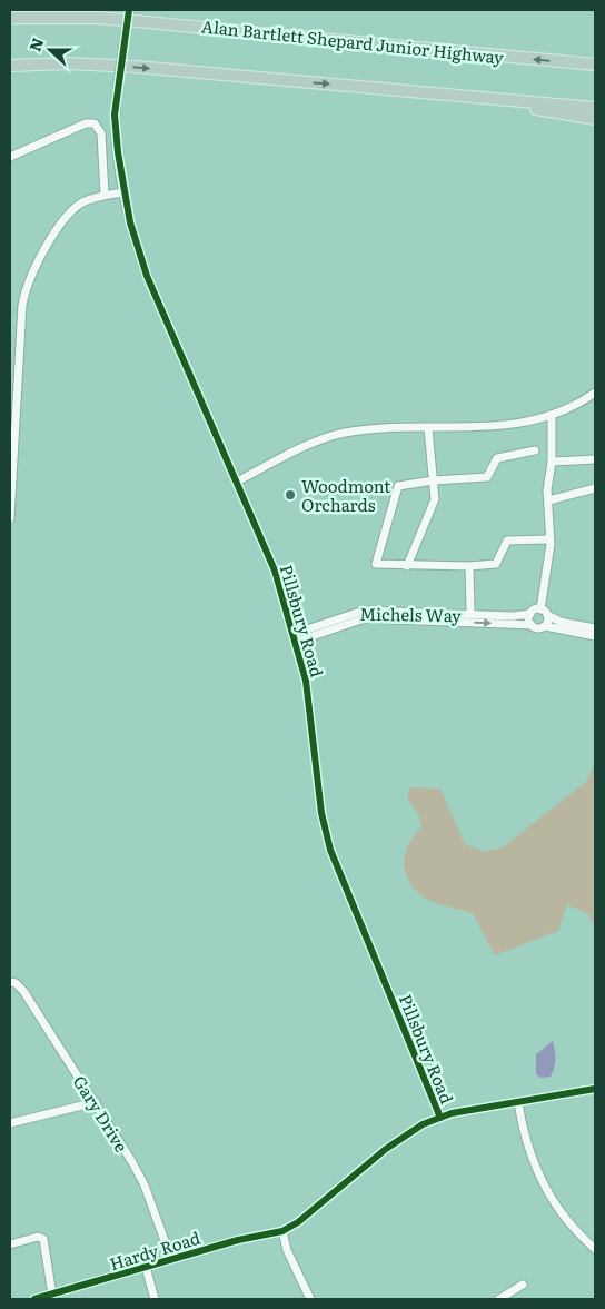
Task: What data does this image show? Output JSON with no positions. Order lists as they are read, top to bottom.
{
  "streets": {
    "highway": ["Alan Bartlett Shepard Junior Highway"],
    "street": [
      "Michels Way",
      "Pillsbury Road",
      "Gary Drive",
      "Hardy Road"
    ]
  },
  "crossings": [
    ["Michels Way", "Pillsbury Road"],
    ["Pillsbury Road", "Hardy Road"],
    ["Gary Drive", "Hardy Road"]
  ],
  "places": ["Woodmont Orchards"],
  "north": "left"
}
